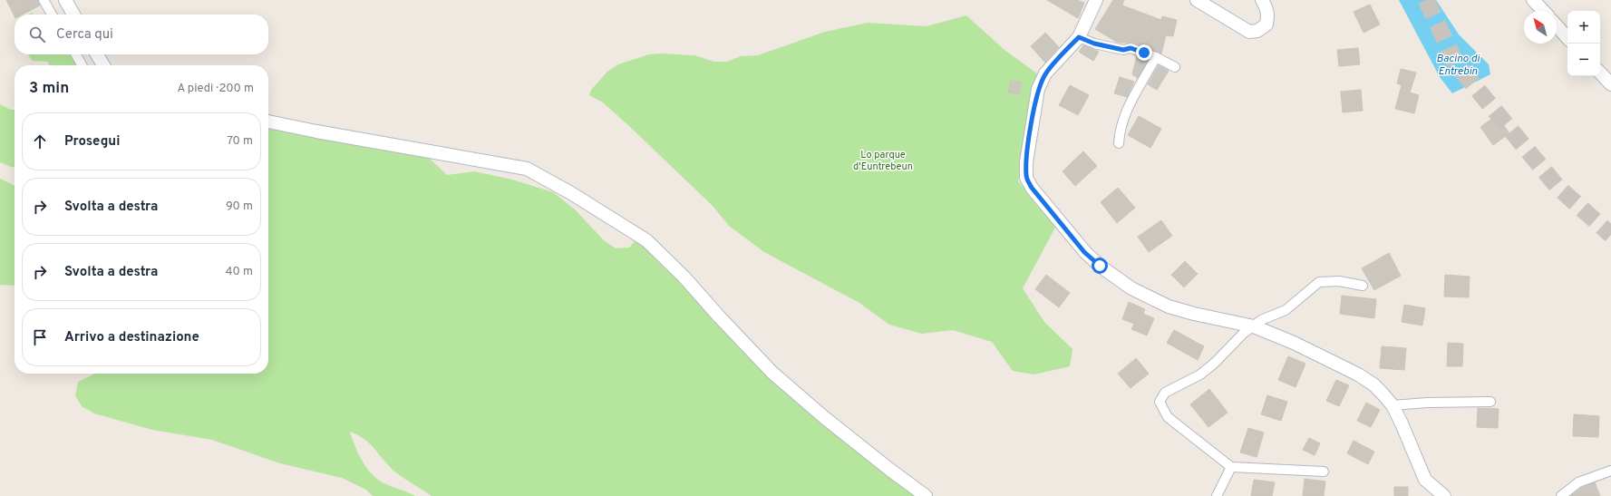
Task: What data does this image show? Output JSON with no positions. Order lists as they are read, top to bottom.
{
  "water": ["Bacino di Entrebin"],
  "parks": ["Lo parque d'Euntrebeun"],
  "north": "top left",
  "page": {
    "map_buttons": ["+", "−"],
    "search": "Cerca qui",
    "heading": ["3 min", "A piedi · 200 m"],
    "list": [
      ["Prosegui", "70 m"],
      ["Svolta a destra", "90 m"],
      ["Svolta a destra", "40 m"],
      "Arrivo a destinazione"
    ]
  }
}
